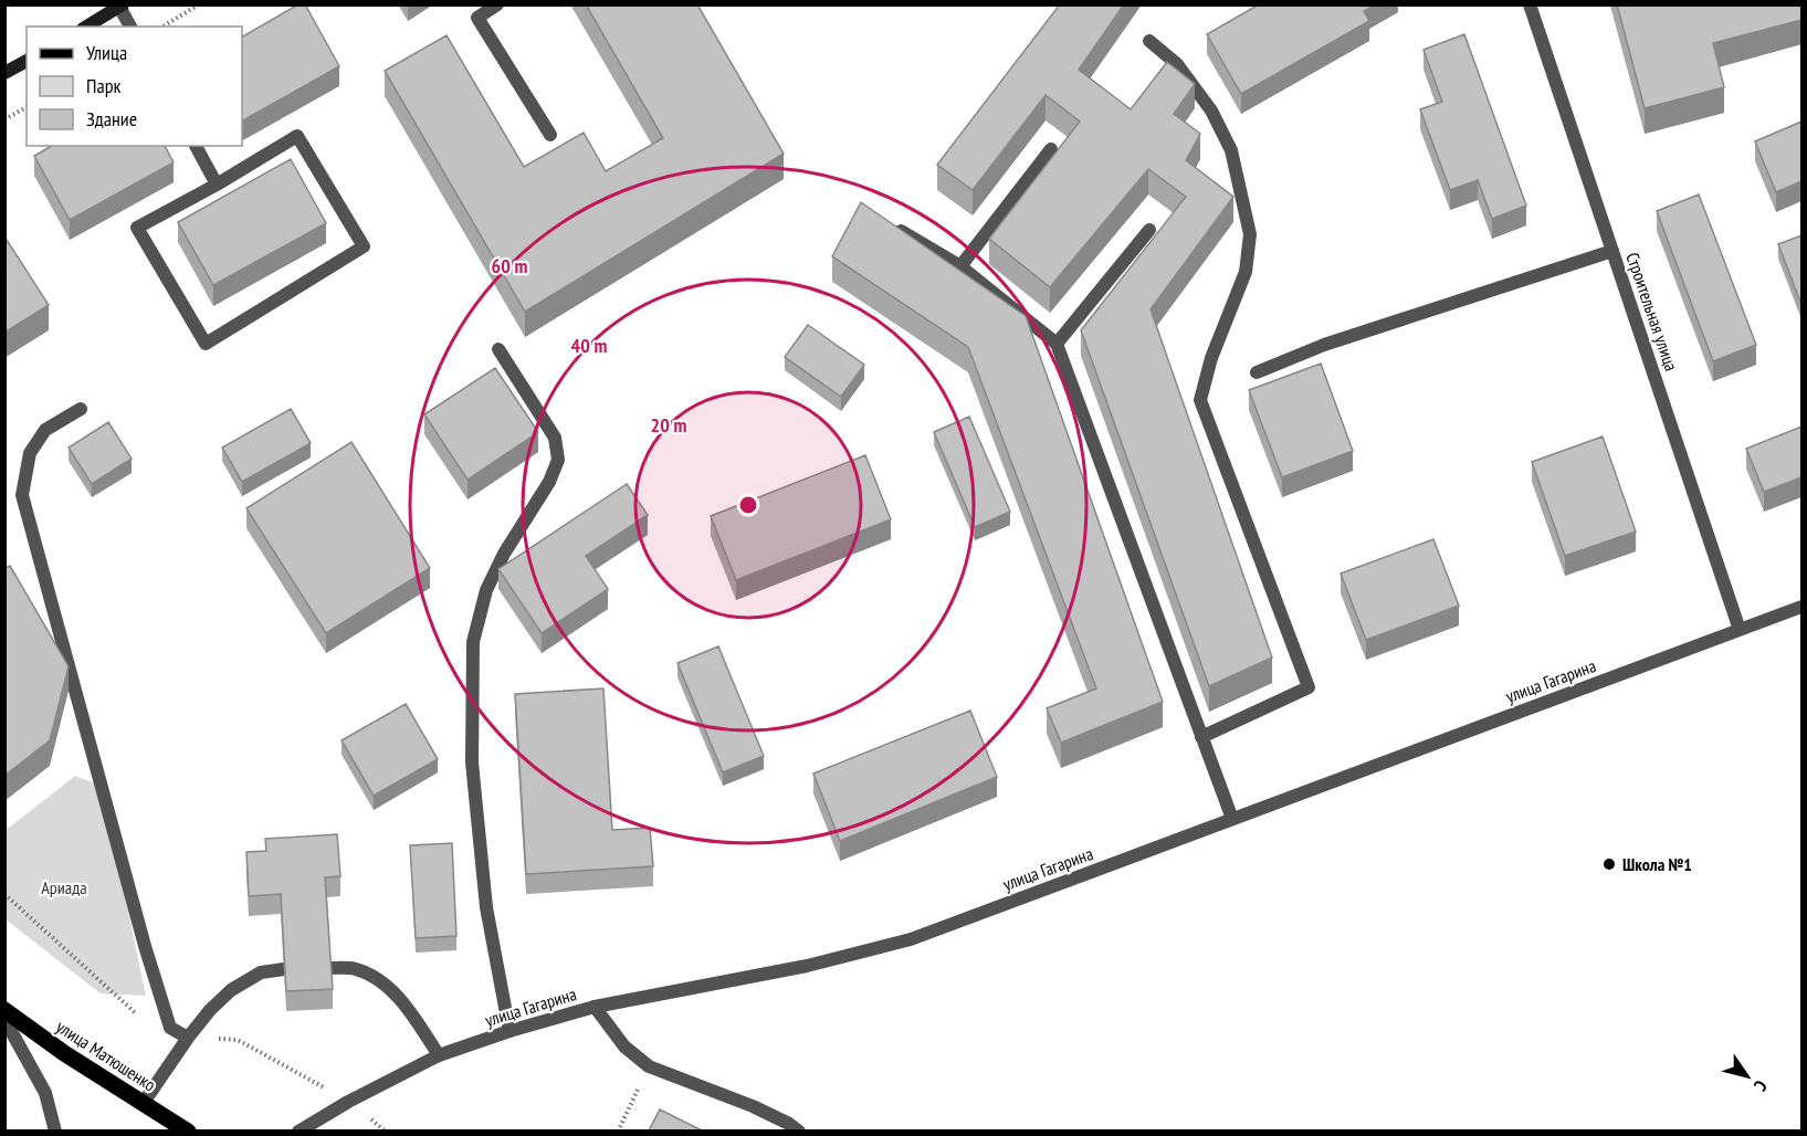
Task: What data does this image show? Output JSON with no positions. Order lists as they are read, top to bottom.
{
  "streets": {
    "main road": ["улица Матюшенко"],
    "street": ["Строительная улица", "улица Гагарина"]
  },
  "crossings": [
    ["Строительная улица", "улица Гагарина"]
  ],
  "parks": ["Ариада"],
  "places": ["Школа №1"],
  "legend": ["Улица", "Парк", "Здание"],
  "north": "bottom right",
  "rings": ["60 m", "40 m", "20 m"]
}
